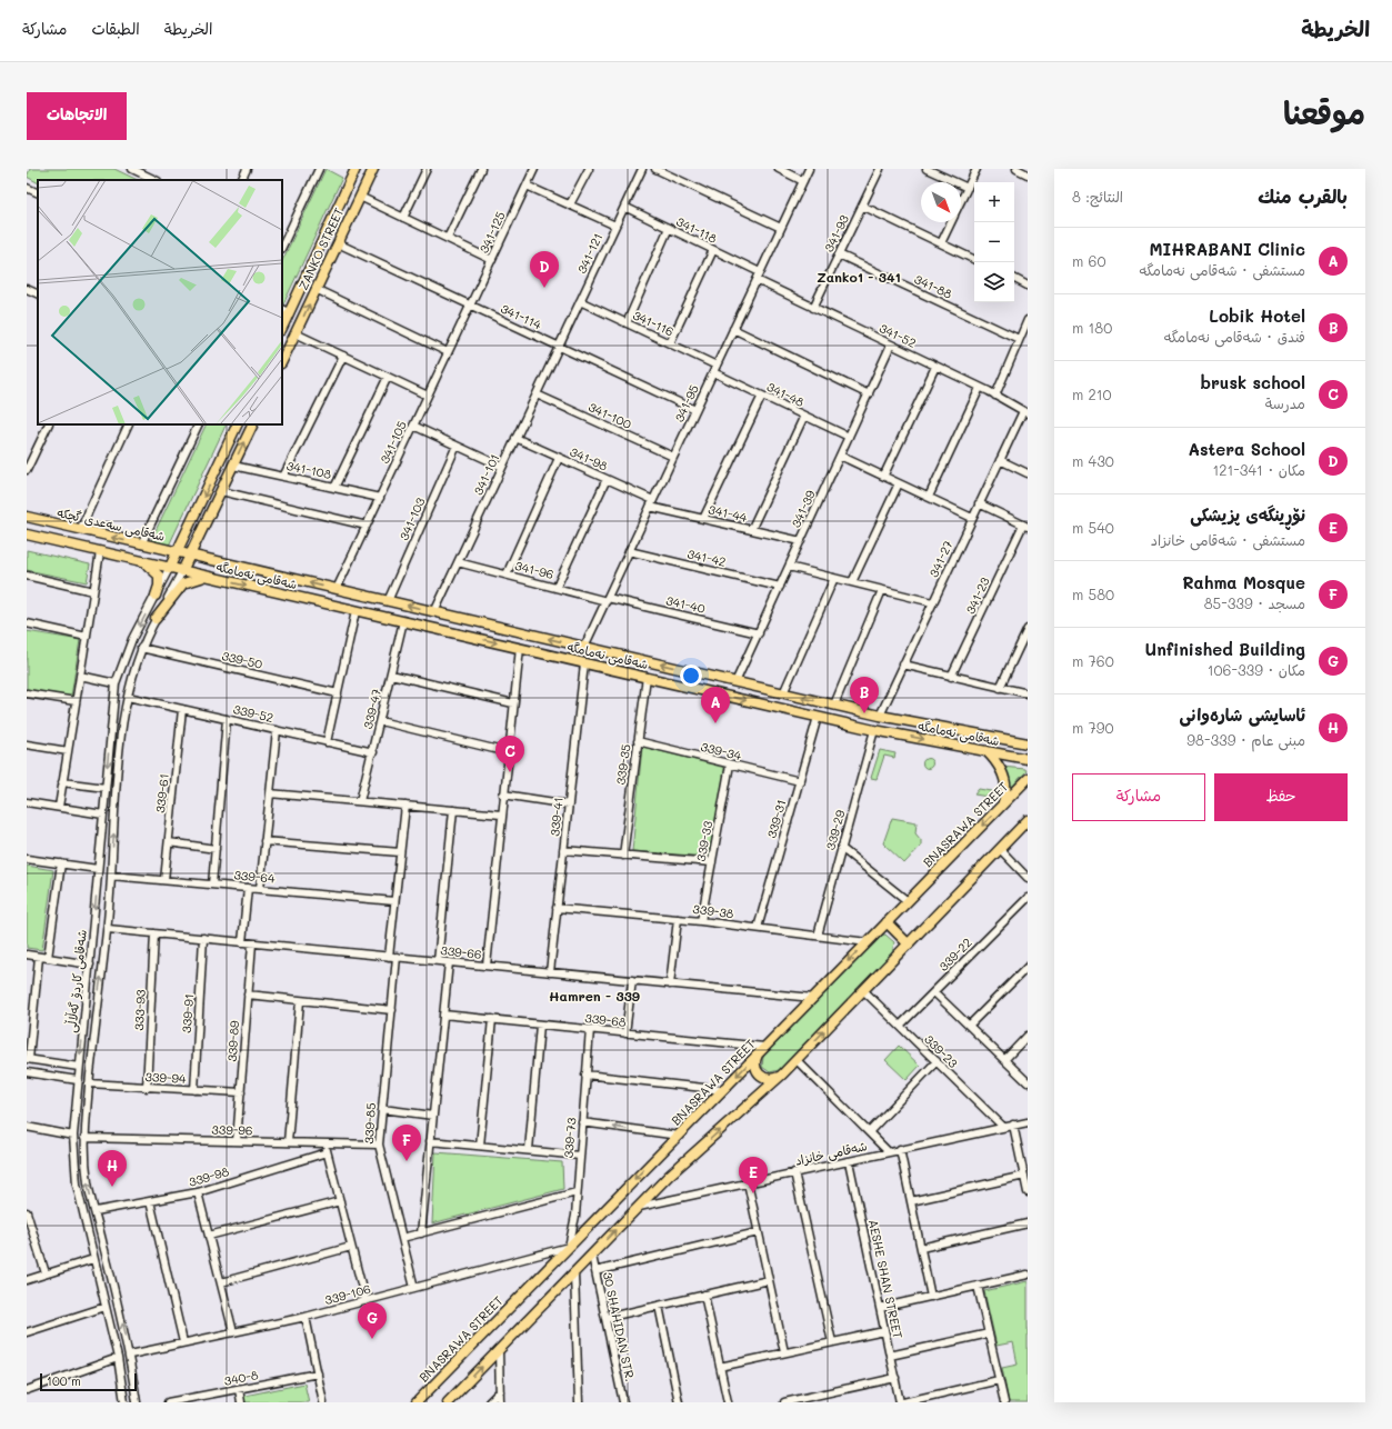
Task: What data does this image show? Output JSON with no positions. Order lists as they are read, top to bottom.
{
  "streets": {
    "main road": [
      "ZANKO STREET",
      "شەقامی سەعدی گچکە",
      "شەقامی نەمامگە",
      "BNASRAWA STREET"
    ],
    "street": [
      "341-118",
      "341-125",
      "341-93",
      "341-121",
      "341-88",
      "341-114",
      "341-116",
      "341-52",
      "341-48",
      "341-95",
      "341-100",
      "341-105",
      "341-98",
      "341-108",
      "341-101",
      "341-39",
      "341-44",
      "341-103",
      "341-42",
      "341-27",
      "341-96",
      "341-23",
      "341-40",
      "339-50",
      "339-47",
      "339-52",
      "339-34",
      "339-35",
      "339-61",
      "339-41",
      "339-31",
      "339-29",
      "339-33",
      "339-64",
      "339-38",
      "339-66",
      "339-22",
      "شەقامی کاردۆ گەڵاڵی",
      "333-93",
      "339-91",
      "339-68",
      "339-89",
      "339-23",
      "339-94",
      "339-85",
      "339-96",
      "339-73",
      "شەقامی خانزاد",
      "339-98",
      "AESHE SHAN STREET",
      "339-106",
      "30 SHAHIDAN STR.",
      "340-8"
    ]
  },
  "crossings": [
    ["341-118", "341-121"],
    ["341-118", "341-95"],
    ["341-125", "341-114"],
    ["341-125", "341-105"],
    ["341-93", "341-88"],
    ["341-93", "341-52"],
    ["ZANKO STREET", "341-114"],
    ["341-121", "341-114"],
    ["341-121", "341-116"],
    ["341-121", "341-101"],
    ["341-114", "341-95"],
    ["341-114", "341-105"],
    ["341-114", "341-101"],
    ["341-116", "341-95"],
    ["341-52", "341-95"],
    ["341-52", "341-39"],
    ["341-52", "341-27"],
    ["341-48", "341-95"],
    ["341-48", "341-39"],
    ["341-95", "341-100"],
    ["341-95", "341-98"],
    ["341-95", "341-44"],
    ["341-95", "341-42"],
    ["341-95", "341-96"],
    ["341-95", "شەقامی نەمامگە"],
    ["341-95", "341-40"],
    ["341-100", "341-101"],
    ["341-105", "341-108"],
    ["341-105", "شەقامی نەمامگە"],
    ["341-98", "341-101"],
    ["341-98", "341-44"],
    ["341-101", "341-96"],
    ["341-101", "شەقامی نەمامگە"],
    ["341-39", "341-44"],
    ["341-39", "341-42"],
    ["341-39", "شەقامی نەمامگە"],
    ["341-39", "341-40"],
    ["341-103", "شەقامی نەمامگە"],
    ["شەقامی سەعدی گچکە", "شەقامی نەمامگە"],
    ["341-27", "شەقامی نەمامگە"],
    ["341-96", "341-40"],
    ["شەقامی نەمامگە", "339-47"],
    ["شەقامی نەمامگە", "339-35"],
    ["شەقامی نەمامگە", "339-41"],
    ["شەقامی نەمامگە", "339-31"],
    ["شەقامی نەمامگە", "339-29"],
    ["شەقامی نەمامگە", "شەقامی کاردۆ گەڵاڵی"],
    ["339-50", "شەقامی کاردۆ گەڵاڵی"],
    ["339-47", "339-52"],
    ["339-52", "339-61"],
    ["339-52", "شەقامی کاردۆ گەڵاڵی"],
    ["339-34", "339-35"],
    ["339-34", "339-31"],
    ["339-34", "339-33"],
    ["339-61", "339-64"],
    ["339-41", "339-38"],
    ["339-41", "339-66"],
    ["339-31", "339-38"],
    ["BNASRAWA STREET", "339-38"],
    ["BNASRAWA STREET", "339-66"],
    ["BNASRAWA STREET", "339-68"],
    ["BNASRAWA STREET", "339-73"],
    ["BNASRAWA STREET", "339-106"],
    ["339-29", "339-38"],
    ["339-33", "339-38"],
    ["339-64", "شەقامی کاردۆ گەڵاڵی"],
    ["339-66", "شەقامی کاردۆ گەڵاڵی"],
    ["339-66", "333-93"],
    ["339-66", "339-91"],
    ["339-66", "339-89"],
    ["339-66", "339-85"],
    ["339-22", "339-23"],
    ["شەقامی کاردۆ گەڵاڵی", "339-94"],
    ["شەقامی کاردۆ گەڵاڵی", "339-96"],
    ["شەقامی کاردۆ گەڵاڵی", "339-98"],
    ["شەقامی کاردۆ گەڵاڵی", "339-106"],
    ["333-93", "339-94"],
    ["339-91", "339-94"],
    ["339-68", "339-73"],
    ["339-89", "339-94"],
    ["339-89", "339-96"],
    ["339-23", "شەقامی خانزاد"],
    ["339-85", "339-96"],
    ["339-85", "339-106"],
    ["339-73", "339-106"],
    ["شەقامی خانزاد", "AESHE SHAN STREET"]
  ],
  "districts": ["Zanko1 - 341", "Hamren - 339"],
  "scale_bar": "100 m",
  "north": "bottom right",
  "page": {
    "header": "الخريطة",
    "nav": ["الخريطة", "الطبقات", "مشاركة"],
    "title": "موقعنا",
    "buttons": [
      "الاتجاهات",
      ["حفظ", "مشاركة"]
    ],
    "heading": ["بالقرب منك", "النتائج: 8"],
    "map_buttons": ["+", "−"],
    "list": [
      {
        "mark": "A",
        "name": "MIHRABANI Clinic",
        "note": "مستشفى · شەقامی نەمامگە",
        "value": "60 m"
      },
      {
        "mark": "B",
        "name": "Lobik Hotel",
        "note": "فندق · شەقامی نەمامگە",
        "value": "180 m"
      },
      {
        "mark": "C",
        "name": "brusk school",
        "note": "مدرسة",
        "value": "210 m"
      },
      {
        "mark": "D",
        "name": "Astera School",
        "note": "مكان · 341-121",
        "value": "430 m"
      },
      {
        "mark": "E",
        "name": "نۆڕینگەی پزیشکی",
        "note": "مستشفى · شەقامی خانزاد",
        "value": "540 m"
      },
      {
        "mark": "F",
        "name": "Rahma Mosque",
        "note": "مسجد · 339-85",
        "value": "580 m"
      },
      {
        "mark": "G",
        "name": "Unfinished Building",
        "note": "مكان · 339-106",
        "value": "760 m"
      },
      {
        "mark": "H",
        "name": "ئاسایشی شارەوانی",
        "note": "مبنى عام · 339-98",
        "value": "790 m"
      }
    ],
    "pins": [
      "D",
      "B",
      "A",
      "C",
      "F",
      "H",
      "E",
      "G"
    ],
    "scale": "100 m"
  }
}
